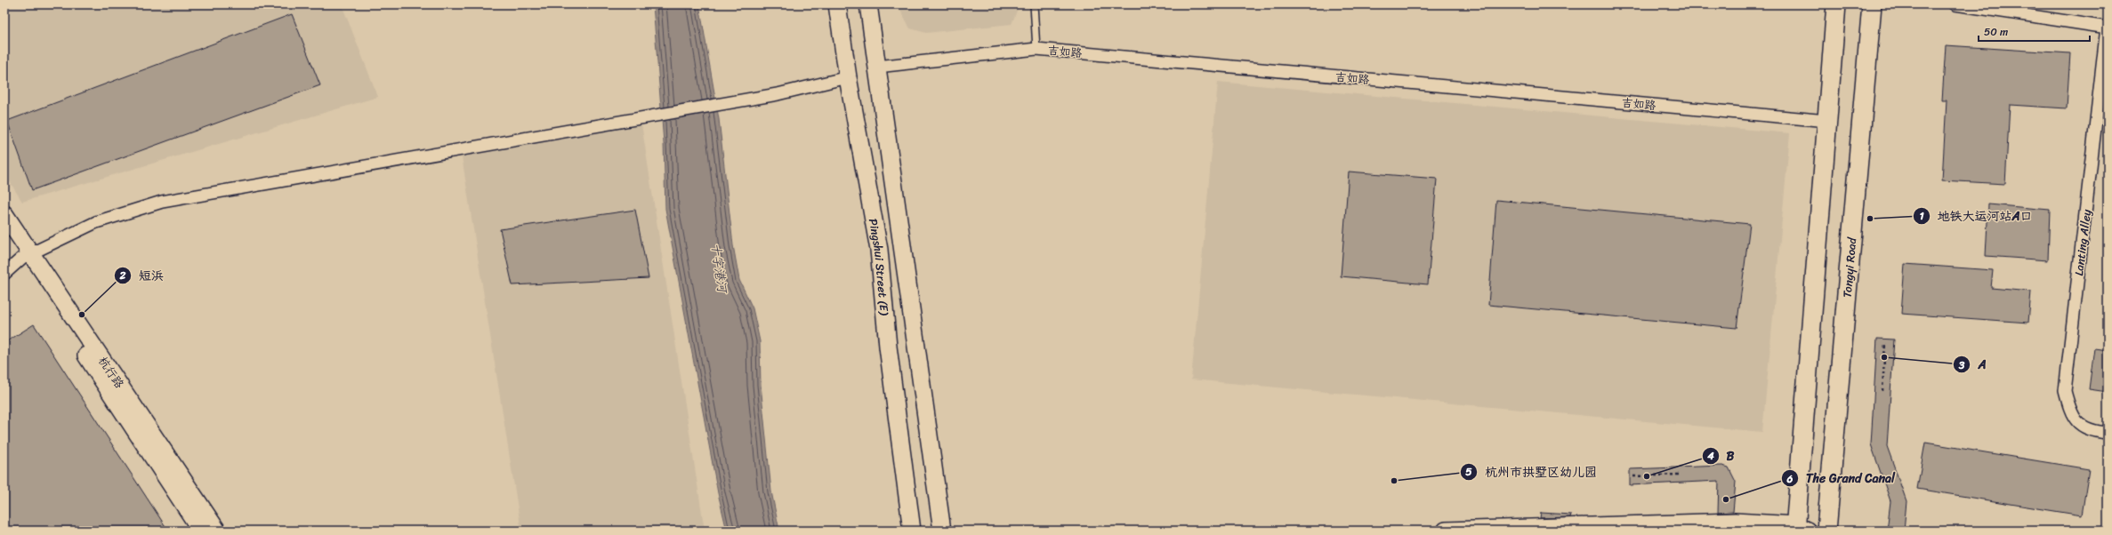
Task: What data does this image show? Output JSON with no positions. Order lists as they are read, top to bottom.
{
  "streets": {
    "main road": ["Tongyi Road"],
    "street": [
      "吉如路",
      "Lanting Alley",
      "Pingshui Street (E)",
      "杭行路"
    ]
  },
  "water": ["十字港河"],
  "places": [
    "地铁大运河站A口",
    "短浜",
    "A",
    "B",
    "杭州市拱墅区幼儿园",
    "The Grand Canal"
  ],
  "scale_bar": "50 m"
}
